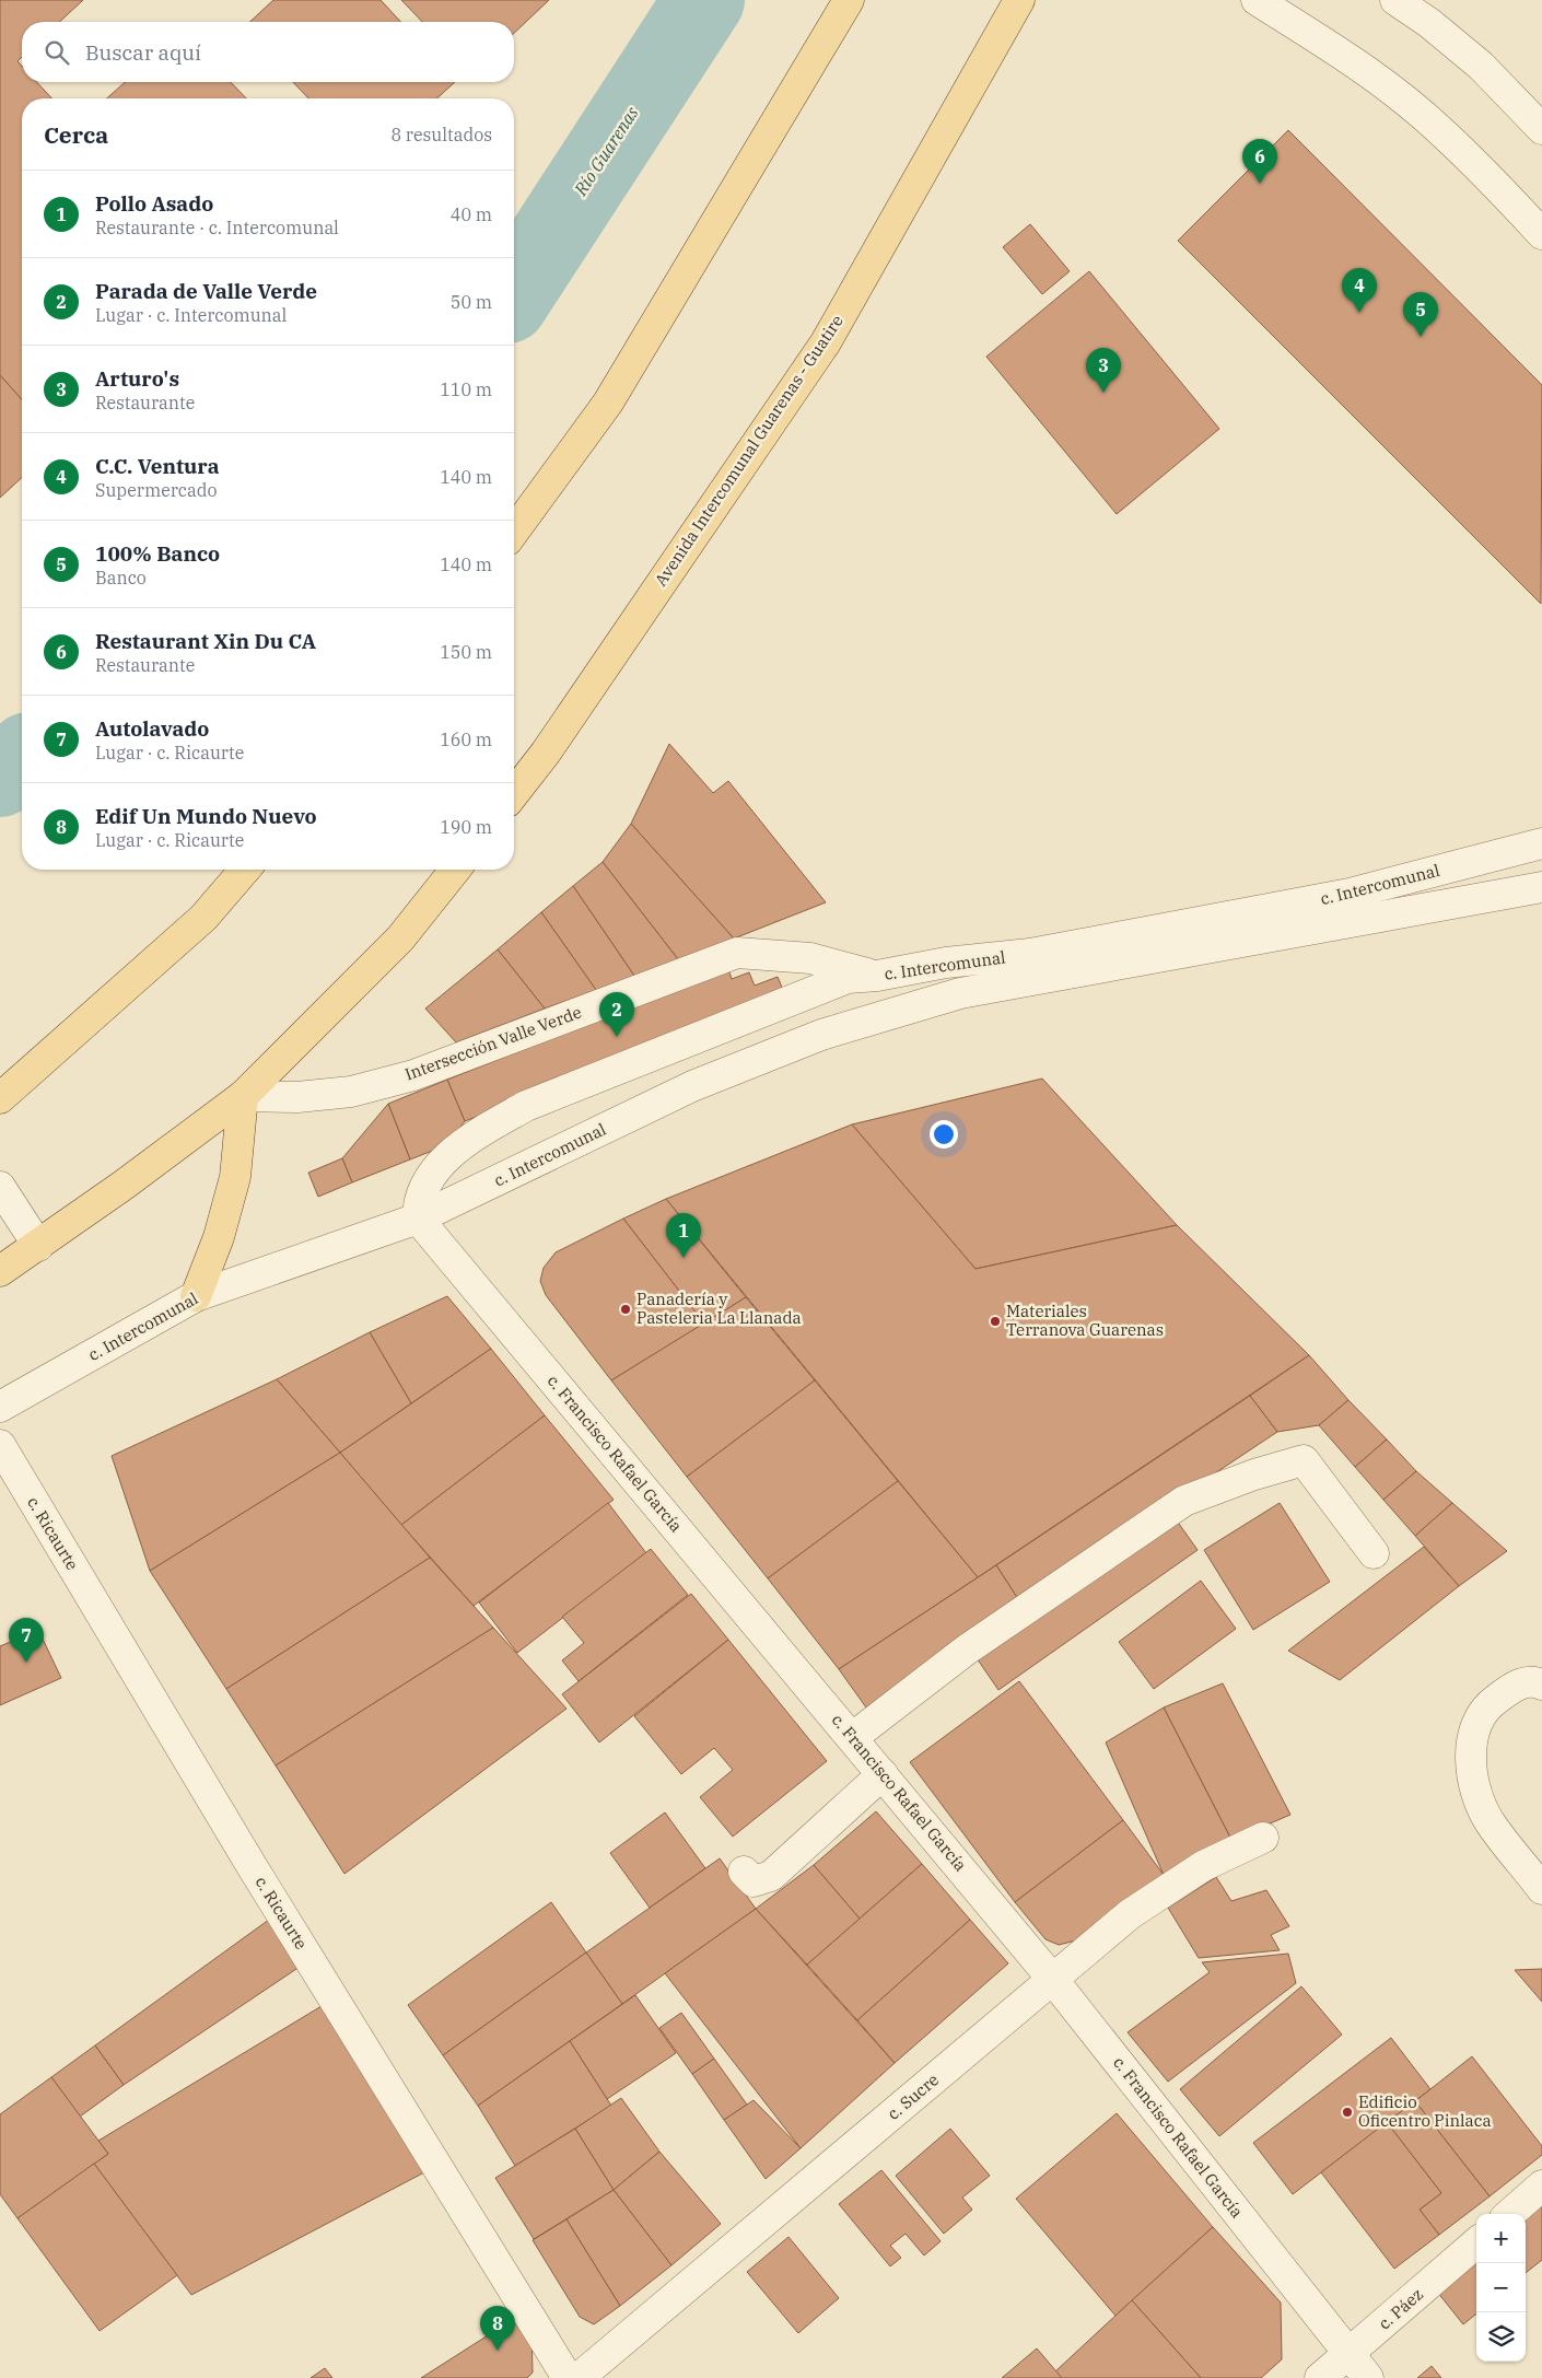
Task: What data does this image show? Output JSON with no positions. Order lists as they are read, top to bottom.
{
  "streets": {
    "main road": ["Avenida Intercomunal Guarenas - Guatire"],
    "street": [
      "c. Intercomunal",
      "Intersección Valle Verde",
      "c. Francisco Rafael García",
      "c. Ricaurte",
      "c. Sucre",
      "c. Páez"
    ]
  },
  "crossings": [
    ["c. Intercomunal", "Intersección Valle Verde"],
    ["c. Intercomunal", "c. Francisco Rafael García"],
    ["c. Francisco Rafael García", "c. Sucre"],
    ["c. Francisco Rafael García", "c. Páez"]
  ],
  "water": ["Río Guarenas"],
  "places": ["Panadería y Pasteleria La Llanada", "Materiales Terranova Guarenas", "Edificio Oficentro Pinlaca"],
  "page": {
    "search": "Buscar aquí",
    "heading": ["Cerca", "8 resultados"],
    "pins": [
      "6",
      "4",
      "5",
      "3",
      "2",
      "1",
      "7",
      "8"
    ],
    "list": [
      {
        "mark": "1",
        "name": "Pollo Asado",
        "note": "Restaurante · c. Intercomunal",
        "value": "40 m"
      },
      {
        "mark": "2",
        "name": "Parada de Valle Verde",
        "note": "Lugar · c. Intercomunal",
        "value": "50 m"
      },
      {
        "mark": "3",
        "name": "Arturo's",
        "note": "Restaurante",
        "value": "110 m"
      },
      {
        "mark": "4",
        "name": "C.C. Ventura",
        "note": "Supermercado",
        "value": "140 m"
      },
      {
        "mark": "5",
        "name": "100% Banco",
        "note": "Banco",
        "value": "140 m"
      },
      {
        "mark": "6",
        "name": "Restaurant Xin Du CA",
        "note": "Restaurante",
        "value": "150 m"
      },
      {
        "mark": "7",
        "name": "Autolavado",
        "note": "Lugar · c. Ricaurte",
        "value": "160 m"
      },
      {
        "mark": "8",
        "name": "Edif Un Mundo Nuevo",
        "note": "Lugar · c. Ricaurte",
        "value": "190 m"
      }
    ],
    "map_buttons": ["+", "−"]
  }
}
